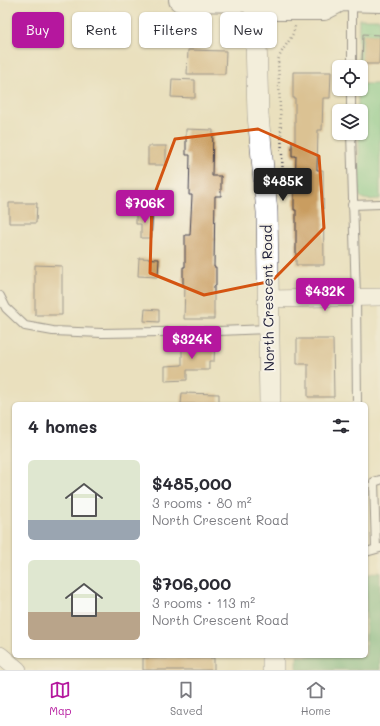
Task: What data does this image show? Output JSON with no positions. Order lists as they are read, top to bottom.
{
  "streets": {
    "street": ["North Crescent Road"]
  },
  "page": {
    "chip": [
      "Buy",
      "Rent",
      "Filters",
      "New"
    ],
    "price": [
      "$485K",
      "$706K",
      "$432K",
      "$324K"
    ],
    "heading": "4 homes",
    "list": [
      {
        "name": "$485,000",
        "note": "3 rooms · 80 m² · North Crescent Road"
      },
      {
        "name": "$706,000",
        "note": "3 rooms · 113 m² · North Crescent Road"
      }
    ],
    "tabs": ["Map", "Saved", "Home"]
  }
}
